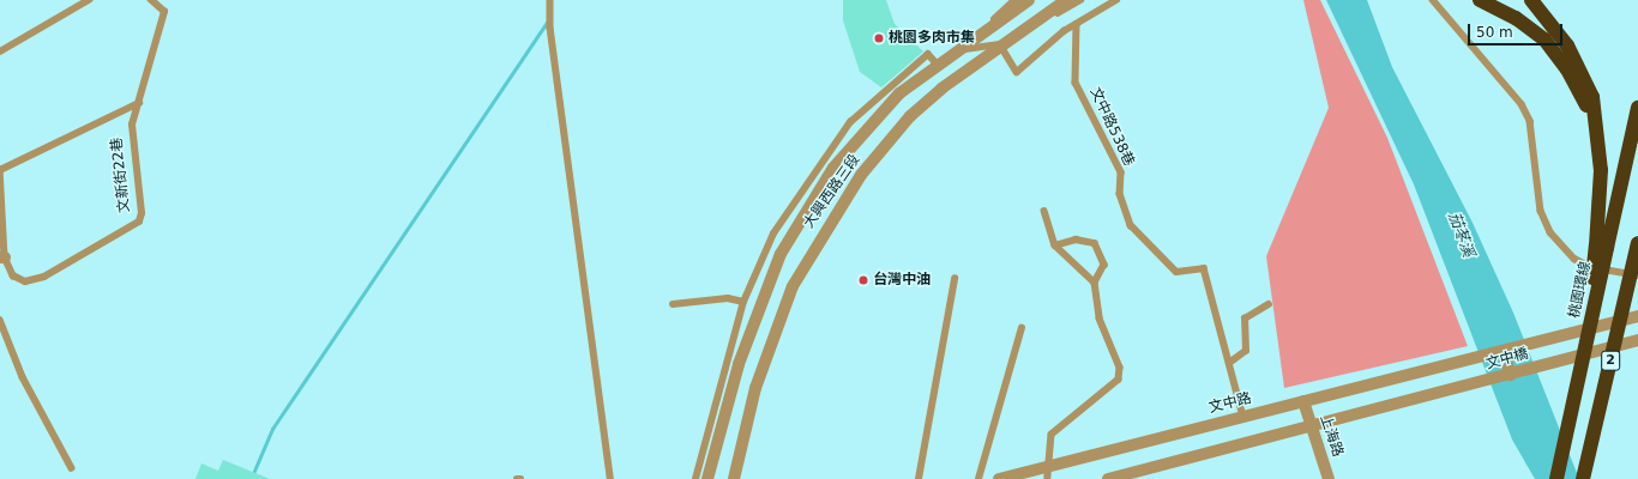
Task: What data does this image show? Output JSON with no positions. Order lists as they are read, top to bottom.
{
  "streets": {
    "highway": ["桃園環線", "2"],
    "street": [
      "大興西路三段",
      "文中橋",
      "文中路",
      "上海路"
    ],
    "lane": ["文中路538巷", "文新街22巷"]
  },
  "crossings": [
    ["文中路538巷", "文中路"],
    ["桃園環線", "2"],
    ["文中橋", "文中路"],
    ["文中橋", "上海路"],
    ["文中路", "上海路"]
  ],
  "water": ["茄苳溪"],
  "places": ["桃園多肉市集", "台灣中油"],
  "scale_bar": "50 m"
}
